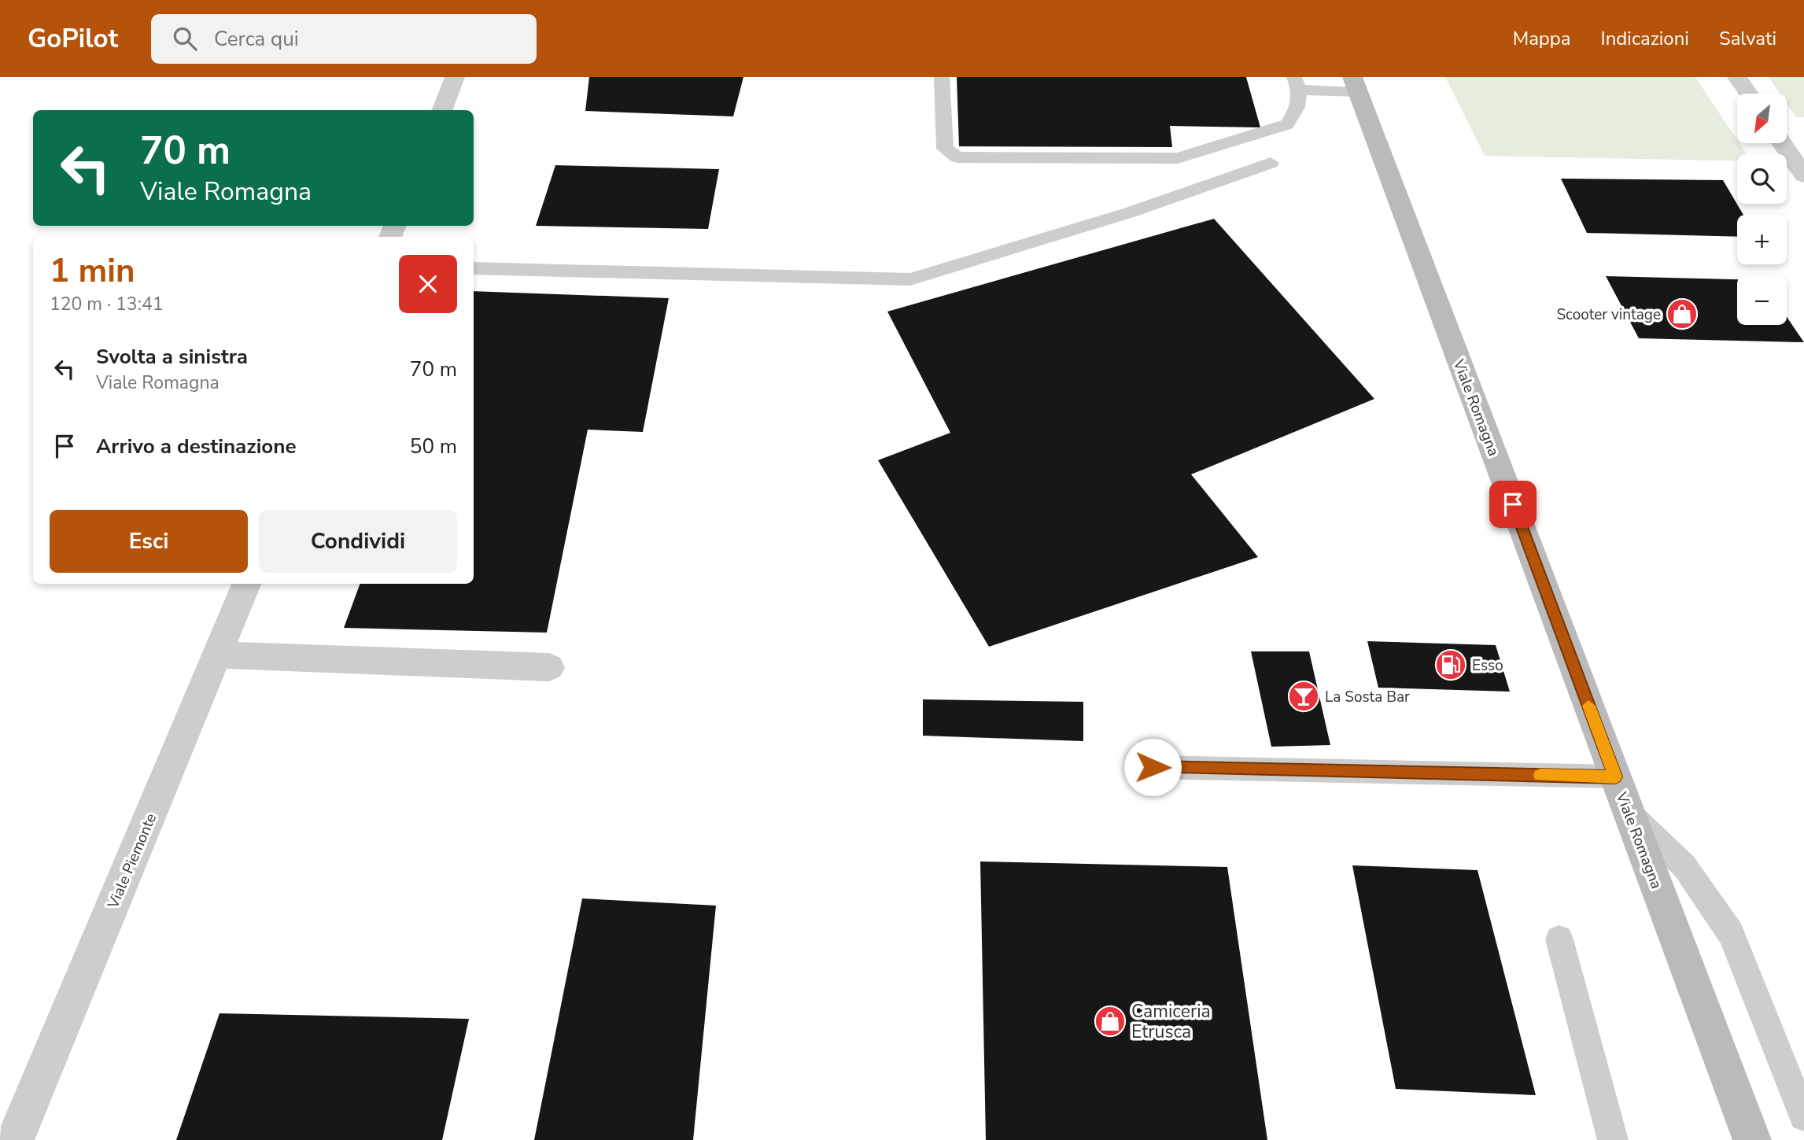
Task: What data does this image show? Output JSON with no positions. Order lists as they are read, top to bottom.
{
  "streets": {
    "main road": ["Viale Romagna"],
    "street": ["Viale Piemonte"]
  },
  "places": {
    "shop": ["Scooter vintage", "Camiceria Etrusca"],
    "fuel station": ["Esso"],
    "bar": ["La Sosta Bar"]
  },
  "north": "bottom left",
  "page": {
    "header": "GoPilot",
    "search": "Cerca qui",
    "nav": ["Mappa", "Indicazioni", "Salvati"],
    "map_buttons": ["+", "−"],
    "turn": ["70 m", "Viale Romagna"],
    "heading": ["1 min", "120 m · 13:41"],
    "list": [
      {
        "name": "Svolta a sinistra",
        "note": "Viale Romagna",
        "value": "70 m"
      },
      {
        "name": "Arrivo a destinazione",
        "value": "50 m"
      }
    ],
    "buttons": ["Esci", "Condividi"]
  }
}
